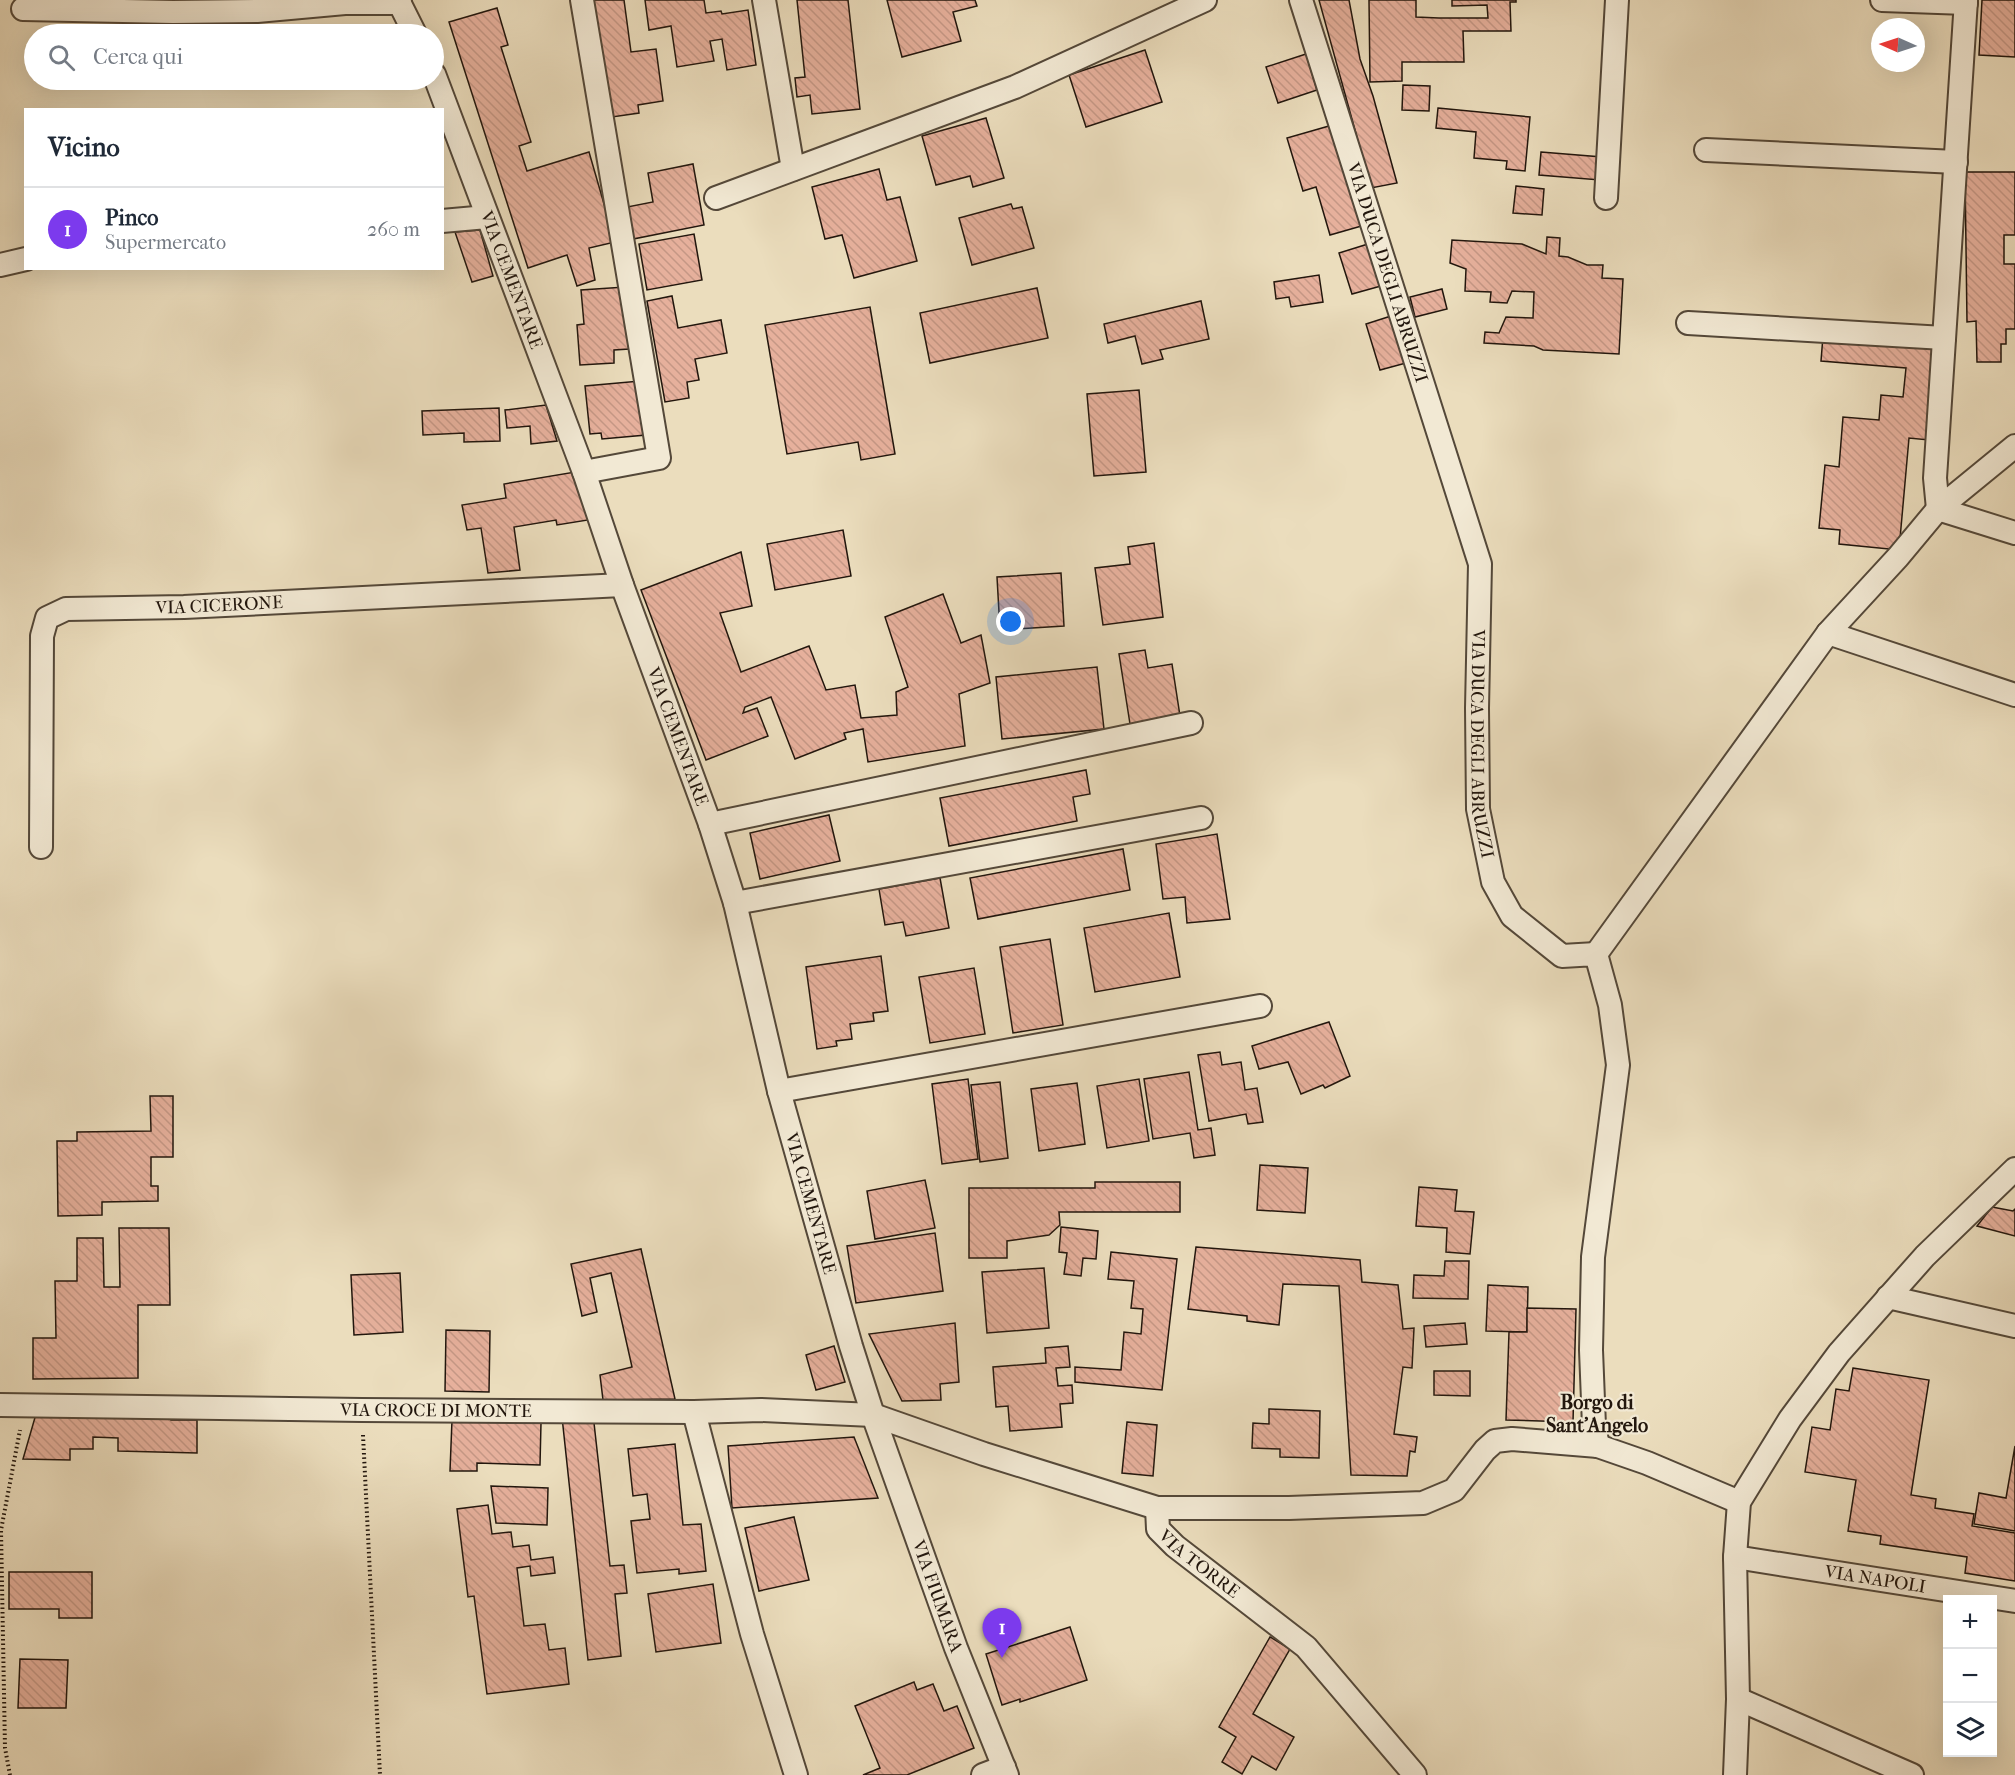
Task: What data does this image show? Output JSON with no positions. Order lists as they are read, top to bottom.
{
  "streets": {
    "street": [
      "VIA DUCA DEGLI ABRUZZI",
      "VIA CEMENTARE",
      "VIA CICERONE",
      "VIA CROCE DI MONTE",
      "VIA TORRE",
      "VIA NAPOLI",
      "VIA FIUMARA"
    ]
  },
  "crossings": [
    ["VIA CEMENTARE", "VIA CICERONE"],
    ["VIA CEMENTARE", "VIA CROCE DI MONTE"],
    ["VIA CEMENTARE", "VIA TORRE"],
    ["VIA CEMENTARE", "VIA FIUMARA"],
    ["VIA CROCE DI MONTE", "VIA TORRE"],
    ["VIA CROCE DI MONTE", "VIA FIUMARA"],
    ["VIA TORRE", "VIA FIUMARA"]
  ],
  "districts": ["Borgo di Sant'Angelo"],
  "north": "left",
  "page": {
    "search": "Cerca qui",
    "heading": "Vicino",
    "list": [
      {
        "mark": "1",
        "name": "Pinco",
        "note": "Supermercato",
        "value": "260 m"
      }
    ],
    "map_buttons": ["+", "−"],
    "pins": "1"
  }
}
